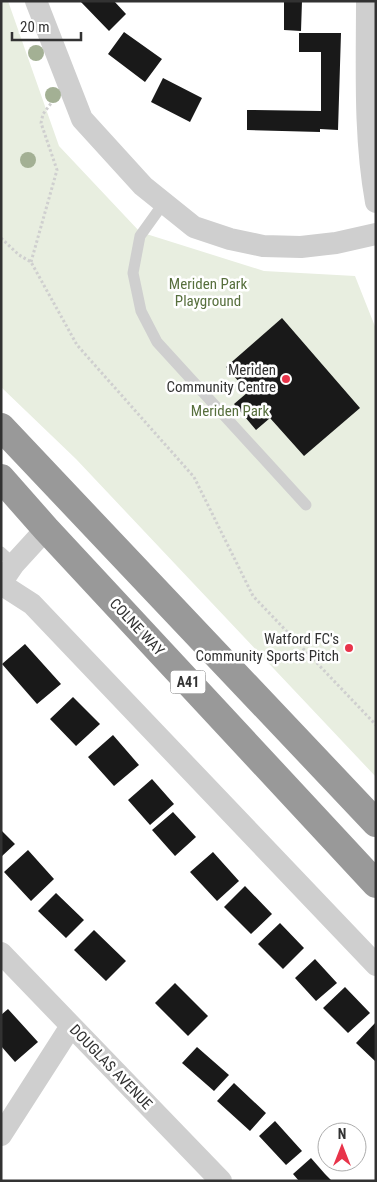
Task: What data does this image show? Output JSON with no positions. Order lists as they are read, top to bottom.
{
  "streets": {
    "highway": ["COLNE WAY", "A41"],
    "street": ["DOUGLAS AVENUE"]
  },
  "parks": ["Meriden Park Playground", "Meriden Park"],
  "places": ["Meriden Community Centre", "Watford FC's Community Sports Pitch"],
  "scale_bar": "20 m",
  "north": "top"
}
